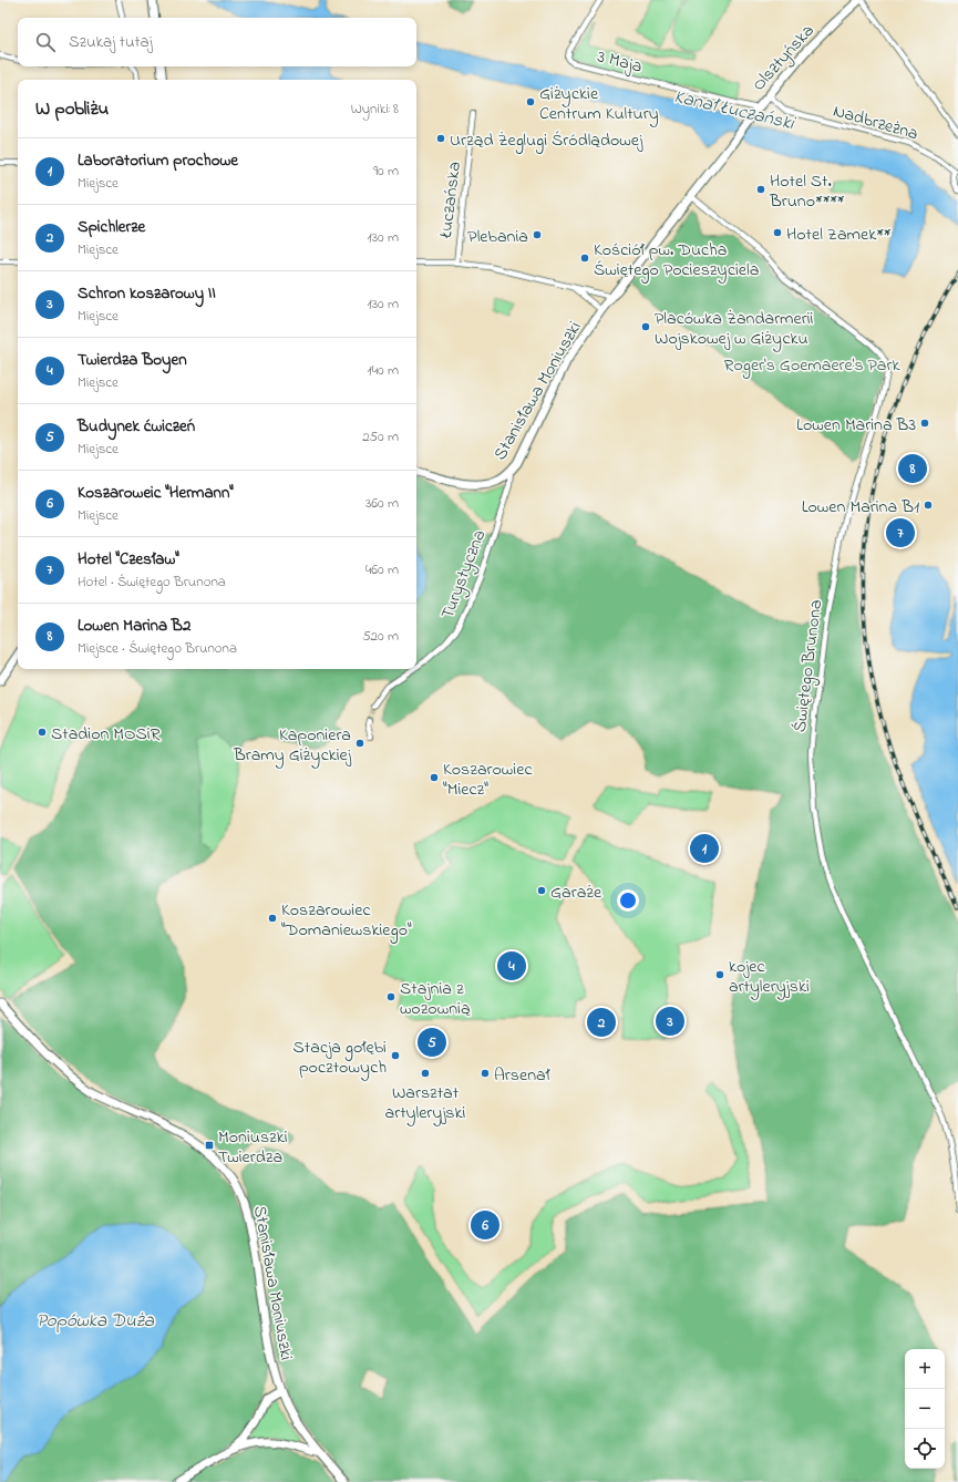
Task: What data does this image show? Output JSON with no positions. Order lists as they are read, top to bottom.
{
  "streets": {
    "main road": ["Olsztyńska", "Stanisława Moniuszki"],
    "street": [
      "3 Maja",
      "Nadbrzeżna",
      "Łuczańska",
      "Turystyczna",
      "Świętego Brunona"
    ]
  },
  "crossings": [
    ["Olsztyńska", "3 Maja"],
    ["Olsztyńska", "Nadbrzeżna"],
    ["Olsztyńska", "Stanisława Moniuszki"],
    ["Stanisława Moniuszki", "Turystyczna"],
    ["Stanisława Moniuszki", "Świętego Brunona"]
  ],
  "water": ["Kanał Łuczański", "Popówka Duża"],
  "parks": ["Roger's Goemaere's Park"],
  "places": {
    "other": [
      "Giżyckie Centrum Kultury",
      "Urząd Żeglugi Śródlądowej",
      "Hotel St. Bruno****",
      "Hotel Zamek**",
      "Plebania",
      "Kościół pw. Ducha Świętego Pocieszyciela",
      "Placówka Żandarmerii Wojskowej w Giżycku",
      "Lowen Marina B3",
      "Lowen Marina B1",
      "Stadion MOSiR",
      "Kaponiera Bramy Giżyckiej",
      "Koszarowiec \"Miecz\"",
      "Garaże",
      "Koszarowiec \"Domaniewskiego\"",
      "kojec artyleryjski",
      "Stajnia z wozownią",
      "Stacja gołębi pocztowych",
      "Warsztat artyleryjski",
      "Arsenał"
    ],
    "transit": ["Moniuszki Twierdza"]
  },
  "page": {
    "search": "Szukaj tutaj",
    "heading": ["W pobliżu", "Wyniki: 8"],
    "list": [
      {
        "mark": "1",
        "name": "Laboratorium prochowe",
        "note": "Miejsce",
        "value": "90 m"
      },
      {
        "mark": "2",
        "name": "Spichlerze",
        "note": "Miejsce",
        "value": "130 m"
      },
      {
        "mark": "3",
        "name": "Schron koszarowy II",
        "note": "Miejsce",
        "value": "130 m"
      },
      {
        "mark": "4",
        "name": "Twierdza Boyen",
        "note": "Miejsce",
        "value": "140 m"
      },
      {
        "mark": "5",
        "name": "Budynek ćwiczeń",
        "note": "Miejsce",
        "value": "250 m"
      },
      {
        "mark": "6",
        "name": "Koszaroweic \"Hermann\"",
        "note": "Miejsce",
        "value": "360 m"
      },
      {
        "mark": "7",
        "name": "Hotel \"Czesław\"",
        "note": "Hotel · Świętego Brunona",
        "value": "460 m"
      },
      {
        "mark": "8",
        "name": "Lowen Marina B2",
        "note": "Miejsce · Świętego Brunona",
        "value": "520 m"
      }
    ],
    "pins": [
      "8",
      "7",
      "1",
      "4",
      "3",
      "2",
      "5",
      "6"
    ],
    "map_buttons": ["+", "−"]
  }
}
